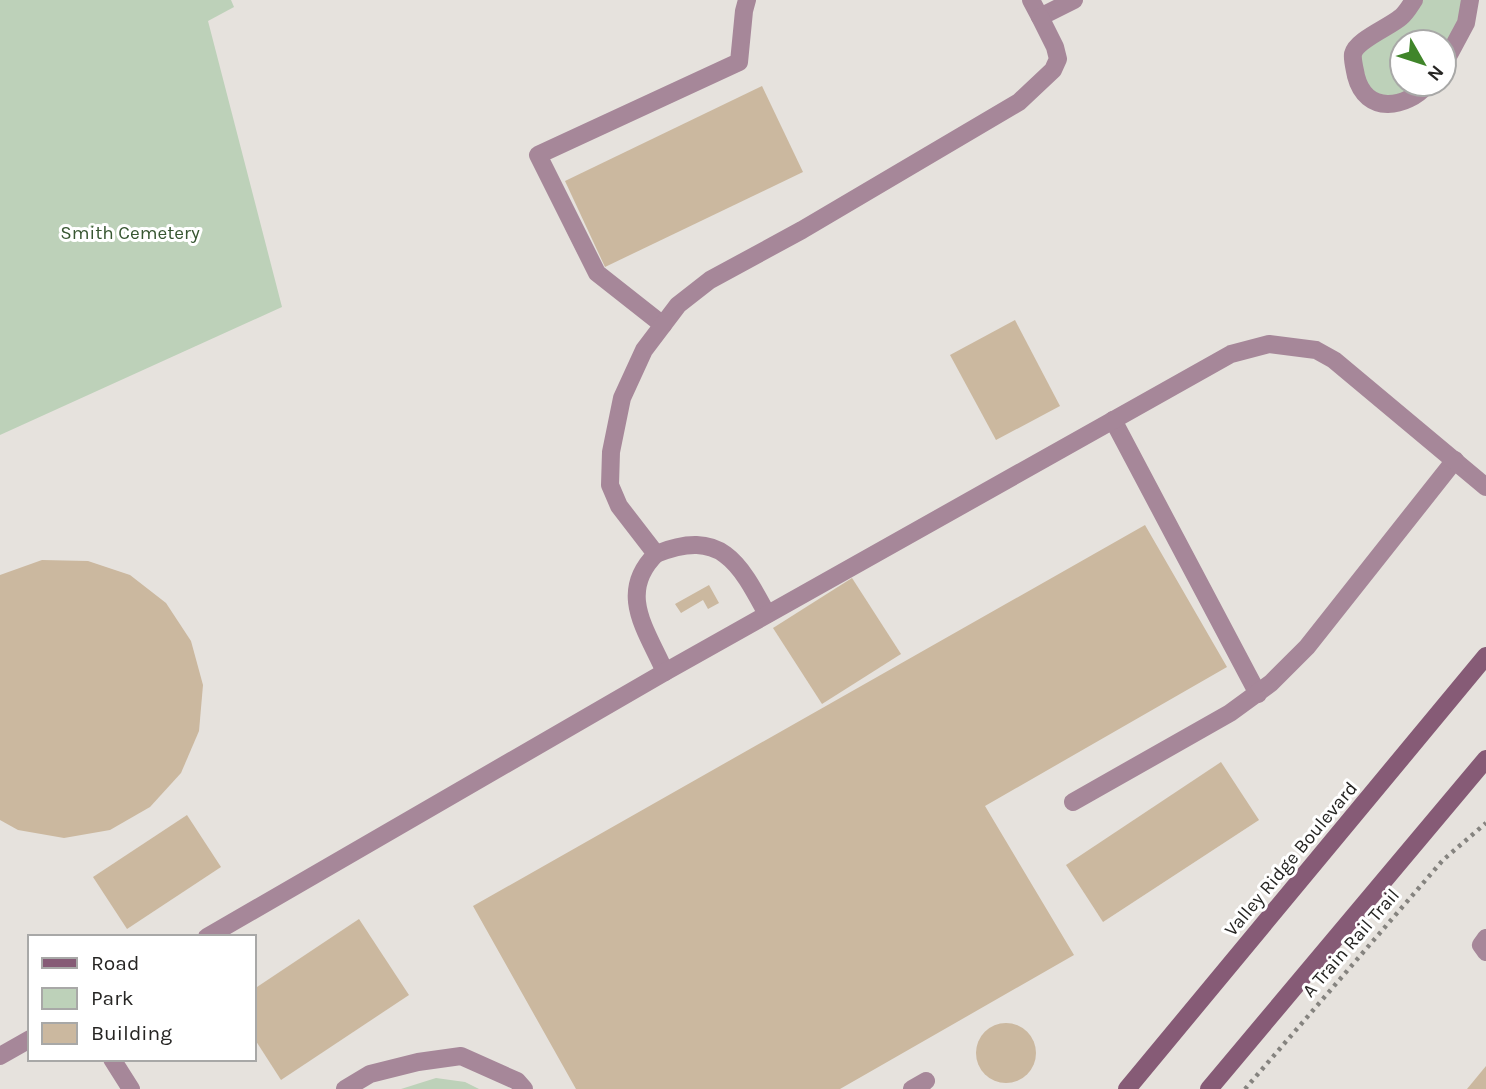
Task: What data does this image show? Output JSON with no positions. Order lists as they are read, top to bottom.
{
  "streets": {
    "main road": ["Valley Ridge Boulevard"],
    "path": ["A Train Rail Trail"]
  },
  "parks": ["Smith Cemetery"],
  "legend": ["Road", "Park", "Building"],
  "north": "bottom right"
}
